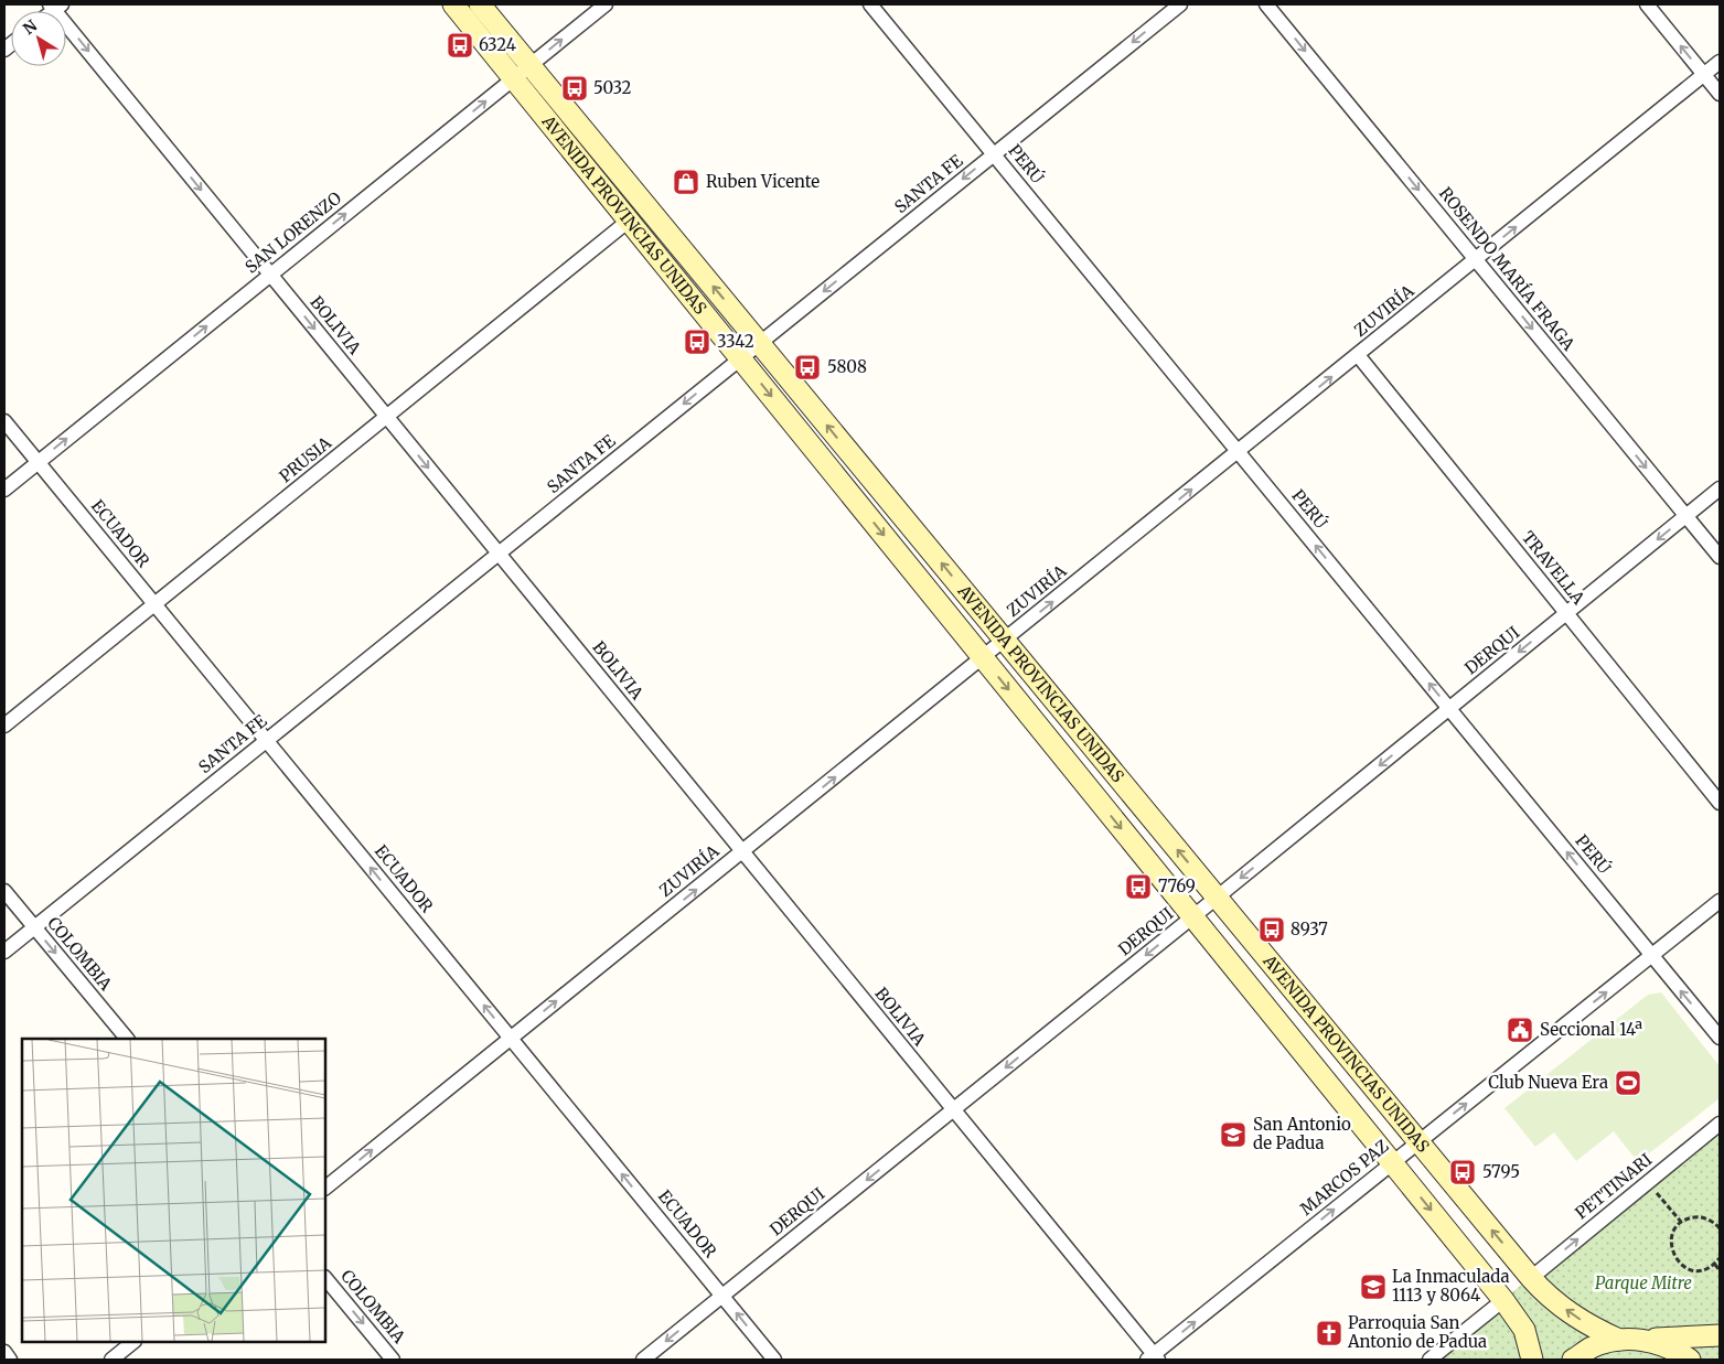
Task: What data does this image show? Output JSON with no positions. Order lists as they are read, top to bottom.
{
  "streets": {
    "main road": ["AVENIDA PROVINCIAS UNIDAS"],
    "street": [
      "PERÚ",
      "SANTA FE",
      "SAN LORENZO",
      "ROSENDO MARÍA FRAGA",
      "ZUVIRÍA",
      "BOLIVIA",
      "PRUSIA",
      "ECUADOR",
      "TRAVELLA",
      "DERQUI",
      "COLOMBIA",
      "MARCOS PAZ",
      "PETTINARI"
    ]
  },
  "crossings": [
    ["PERÚ", "SANTA FE"],
    ["PERÚ", "ZUVIRÍA"],
    ["PERÚ", "DERQUI"],
    ["PERÚ", "MARCOS PAZ"],
    ["SANTA FE", "AVENIDA PROVINCIAS UNIDAS"],
    ["SANTA FE", "BOLIVIA"],
    ["SANTA FE", "ECUADOR"],
    ["SANTA FE", "COLOMBIA"],
    ["AVENIDA PROVINCIAS UNIDAS", "SAN LORENZO"],
    ["AVENIDA PROVINCIAS UNIDAS", "ZUVIRÍA"],
    ["AVENIDA PROVINCIAS UNIDAS", "PRUSIA"],
    ["AVENIDA PROVINCIAS UNIDAS", "DERQUI"],
    ["AVENIDA PROVINCIAS UNIDAS", "MARCOS PAZ"],
    ["AVENIDA PROVINCIAS UNIDAS", "PETTINARI"],
    ["SAN LORENZO", "BOLIVIA"],
    ["SAN LORENZO", "ECUADOR"],
    ["ROSENDO MARÍA FRAGA", "ZUVIRÍA"],
    ["ROSENDO MARÍA FRAGA", "DERQUI"],
    ["ZUVIRÍA", "BOLIVIA"],
    ["ZUVIRÍA", "ECUADOR"],
    ["ZUVIRÍA", "TRAVELLA"],
    ["BOLIVIA", "PRUSIA"],
    ["BOLIVIA", "DERQUI"],
    ["BOLIVIA", "MARCOS PAZ"],
    ["PRUSIA", "ECUADOR"],
    ["ECUADOR", "DERQUI"],
    ["TRAVELLA", "DERQUI"]
  ],
  "one_way": [
    "PERÚ",
    "SANTA FE",
    "SAN LORENZO",
    "ROSENDO MARÍA FRAGA",
    "ZUVIRÍA",
    "BOLIVIA",
    "ECUADOR",
    "DERQUI",
    "COLOMBIA",
    "MARCOS PAZ",
    "PETTINARI"
  ],
  "parks": ["Parque Mitre"],
  "places": {
    "bus stop": [
      "6324",
      "5032",
      "3342",
      "5808",
      "7769",
      "8937",
      "5795"
    ],
    "shop": ["Ruben Vicente"],
    "public building": ["Seccional 14ª"],
    "sports": ["Club Nueva Era"],
    "school or university": ["San Antonio de Padua", "La Inmaculada 1113 y 8064"],
    "church": ["Parroquia San Antonio de Padua"]
  },
  "north": "top left"
}
